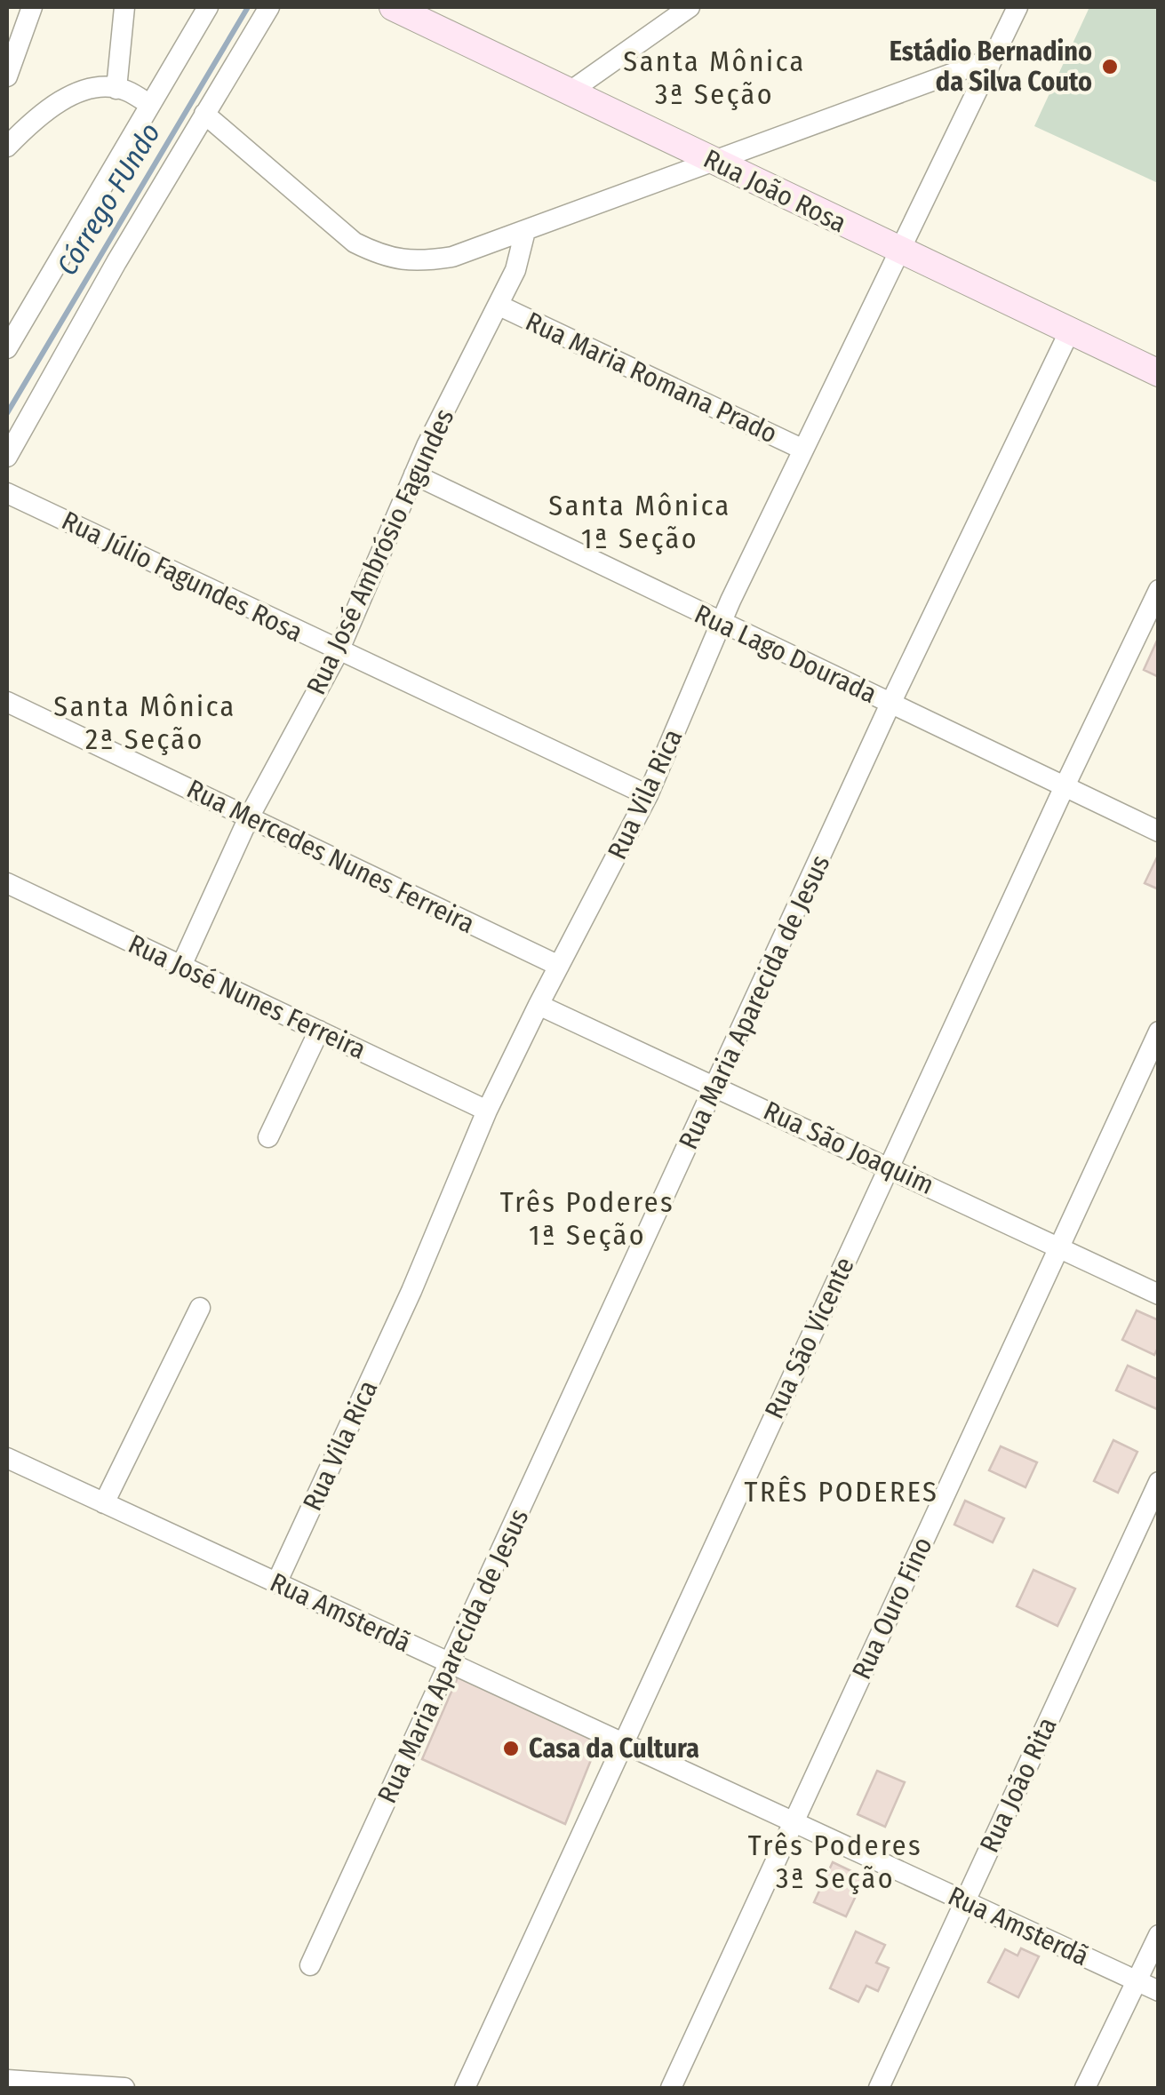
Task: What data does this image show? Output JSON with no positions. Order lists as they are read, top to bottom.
{
  "streets": {
    "main road": ["Rua João Rosa"],
    "street": [
      "Rua Maria Romana Prado",
      "Rua José Ambrósio Fagundes",
      "Rua Júlio Fagundes Rosa",
      "Rua Lago Dourada",
      "Rua Vila Rica",
      "Rua Mercedes Nunes Ferreira",
      "Rua José Nunes Ferreira",
      "Rua Maria Aparecida de Jesus",
      "Rua São Joaquim",
      "Rua São Vicente",
      "Rua Ouro Fino",
      "Rua Amsterdã",
      "Rua João Rita"
    ]
  },
  "crossings": [
    ["Rua João Rosa", "Rua Vila Rica"],
    ["Rua João Rosa", "Rua Maria Aparecida de Jesus"],
    ["Rua Maria Romana Prado", "Rua José Ambrósio Fagundes"],
    ["Rua Maria Romana Prado", "Rua Vila Rica"],
    ["Rua José Ambrósio Fagundes", "Rua Júlio Fagundes Rosa"],
    ["Rua José Ambrósio Fagundes", "Rua Lago Dourada"],
    ["Rua José Ambrósio Fagundes", "Rua Mercedes Nunes Ferreira"],
    ["Rua José Ambrósio Fagundes", "Rua José Nunes Ferreira"],
    ["Rua Júlio Fagundes Rosa", "Rua Vila Rica"],
    ["Rua Lago Dourada", "Rua Vila Rica"],
    ["Rua Lago Dourada", "Rua Maria Aparecida de Jesus"],
    ["Rua Lago Dourada", "Rua São Vicente"],
    ["Rua Vila Rica", "Rua Mercedes Nunes Ferreira"],
    ["Rua Vila Rica", "Rua José Nunes Ferreira"],
    ["Rua Vila Rica", "Rua São Joaquim"],
    ["Rua Vila Rica", "Rua Amsterdã"],
    ["Rua Maria Aparecida de Jesus", "Rua São Joaquim"],
    ["Rua Maria Aparecida de Jesus", "Rua Amsterdã"],
    ["Rua São Joaquim", "Rua São Vicente"],
    ["Rua São Joaquim", "Rua Ouro Fino"],
    ["Rua São Vicente", "Rua Amsterdã"],
    ["Rua Ouro Fino", "Rua Amsterdã"],
    ["Rua Amsterdã", "Rua João Rita"]
  ],
  "districts": [
    "Santa Mônica 3ª Seção",
    "Santa Mônica 1ª Seção",
    "Santa Mônica 2ª Seção",
    "Três Poderes 1ª Seção",
    "TRÊS PODERES",
    "Três Poderes 3ª Seção"
  ],
  "water": ["Córrego FUndo"],
  "places": ["Estádio Bernadino da Silva Couto", "Casa da Cultura"]
}
